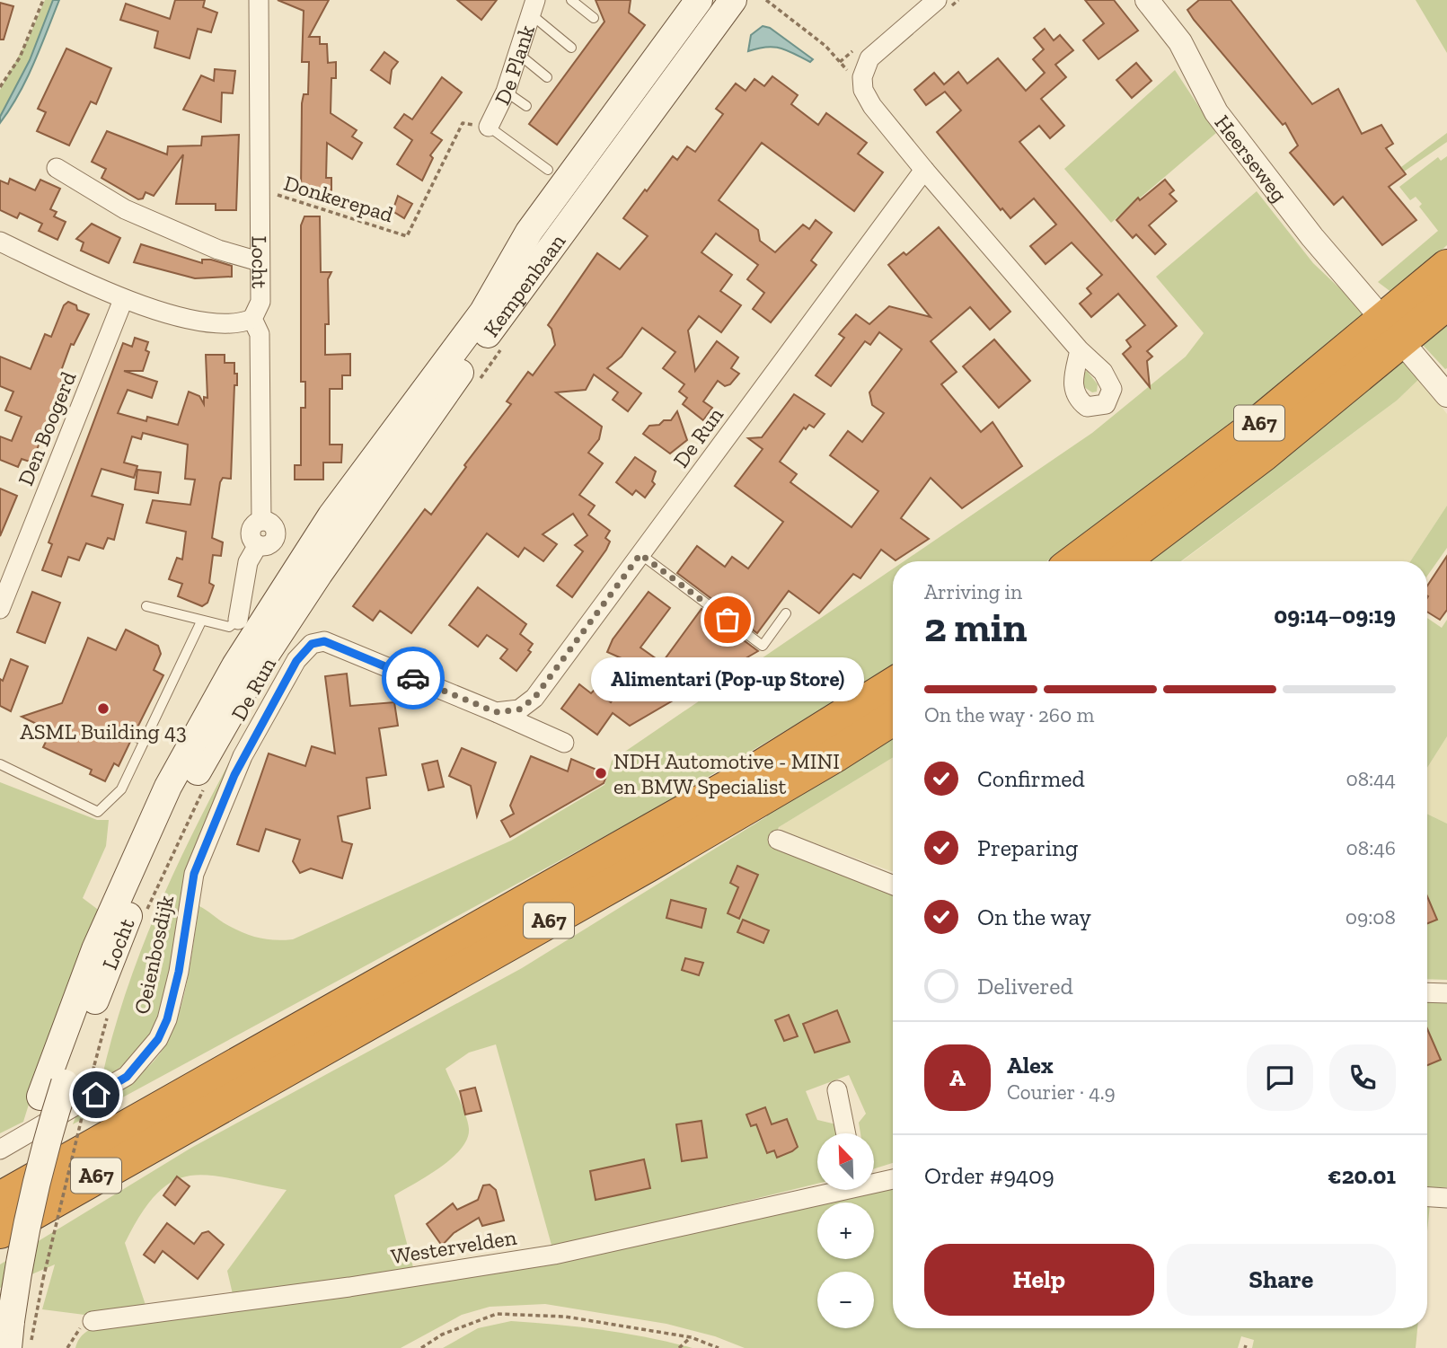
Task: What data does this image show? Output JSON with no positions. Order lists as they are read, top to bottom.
{
  "streets": {
    "highway": ["A67"],
    "main road": ["Locht", "Kempenbaan"],
    "street": [
      "De Plank",
      "Heerseweg",
      "Den Boogerd",
      "De Run",
      "Oeienbosdijk",
      "Westervelden"
    ],
    "path": ["Donkerepad"]
  },
  "crossings": [
    ["De Plank", "Donkerepad"],
    ["Donkerepad", "Locht"],
    ["Locht", "Kempenbaan"],
    ["De Run", "Oeienbosdijk"]
  ],
  "places": ["Alimentari (Pop-up Store)", "ASML Building 43", "NDH Automotive - MINI en BMW Specialist"],
  "north": "top left",
  "page": {
    "heading": ["2 min", "Arriving in", "09:14–09:19"],
    "panel": [
      "Alex",
      "Courier · 4.9",
      "Order #9409",
      "€20.01"
    ],
    "bubble": "Alimentari (Pop-up Store)",
    "bar": "On the way · 260 m",
    "list": [
      ["Confirmed", "08:44"],
      ["Preparing", "08:46"],
      ["On the way", "09:08"],
      "Delivered"
    ],
    "round": "A",
    "map_buttons": ["+", "−"],
    "buttons": ["Help", "Share"]
  }
}
